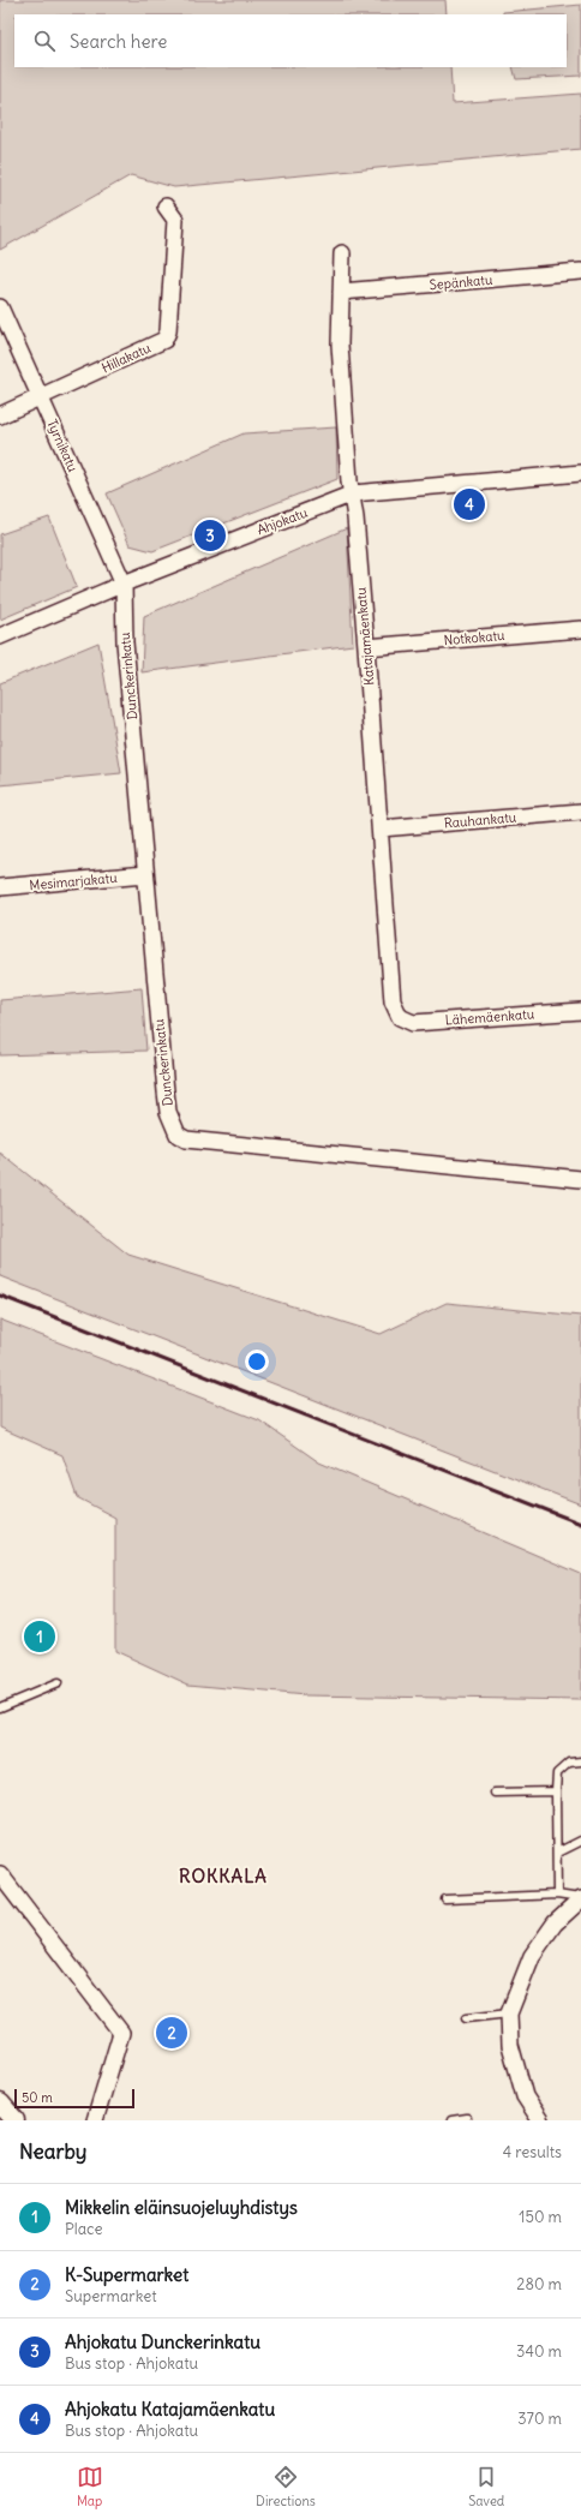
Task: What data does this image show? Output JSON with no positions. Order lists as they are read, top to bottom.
{
  "streets": {
    "street": [
      "Sepänkatu",
      "Hillakatu",
      "Tyrnikatu",
      "Ahjokatu",
      "Katajamäenkatu",
      "Notkokatu",
      "Dunckerinkatu",
      "Rauhankatu",
      "Mesimarjakatu",
      "Lähemäenkatu"
    ]
  },
  "crossings": [
    ["Sepänkatu", "Katajamäenkatu"],
    ["Hillakatu", "Tyrnikatu"],
    ["Tyrnikatu", "Ahjokatu"],
    ["Tyrnikatu", "Dunckerinkatu"],
    ["Ahjokatu", "Katajamäenkatu"],
    ["Ahjokatu", "Dunckerinkatu"],
    ["Katajamäenkatu", "Notkokatu"],
    ["Katajamäenkatu", "Rauhankatu"],
    ["Katajamäenkatu", "Lähemäenkatu"],
    ["Dunckerinkatu", "Mesimarjakatu"]
  ],
  "districts": ["ROKKALA"],
  "scale_bar": "50 m",
  "page": {
    "search": "Search here",
    "pins": [
      "4",
      "3",
      "1",
      "2"
    ],
    "scale": "50 m",
    "heading": ["Nearby", "4 results"],
    "list": [
      {
        "mark": "1",
        "name": "Mikkelin eläinsuojeluyhdistys",
        "note": "Place",
        "value": "150 m"
      },
      {
        "mark": "2",
        "name": "K-Supermarket",
        "note": "Supermarket",
        "value": "280 m"
      },
      {
        "mark": "3",
        "name": "Ahjokatu Dunckerinkatu",
        "note": "Bus stop · Ahjokatu",
        "value": "340 m"
      },
      {
        "mark": "4",
        "name": "Ahjokatu Katajamäenkatu",
        "note": "Bus stop · Ahjokatu",
        "value": "370 m"
      }
    ],
    "nav": ["Map", "Directions", "Saved"]
  }
}
